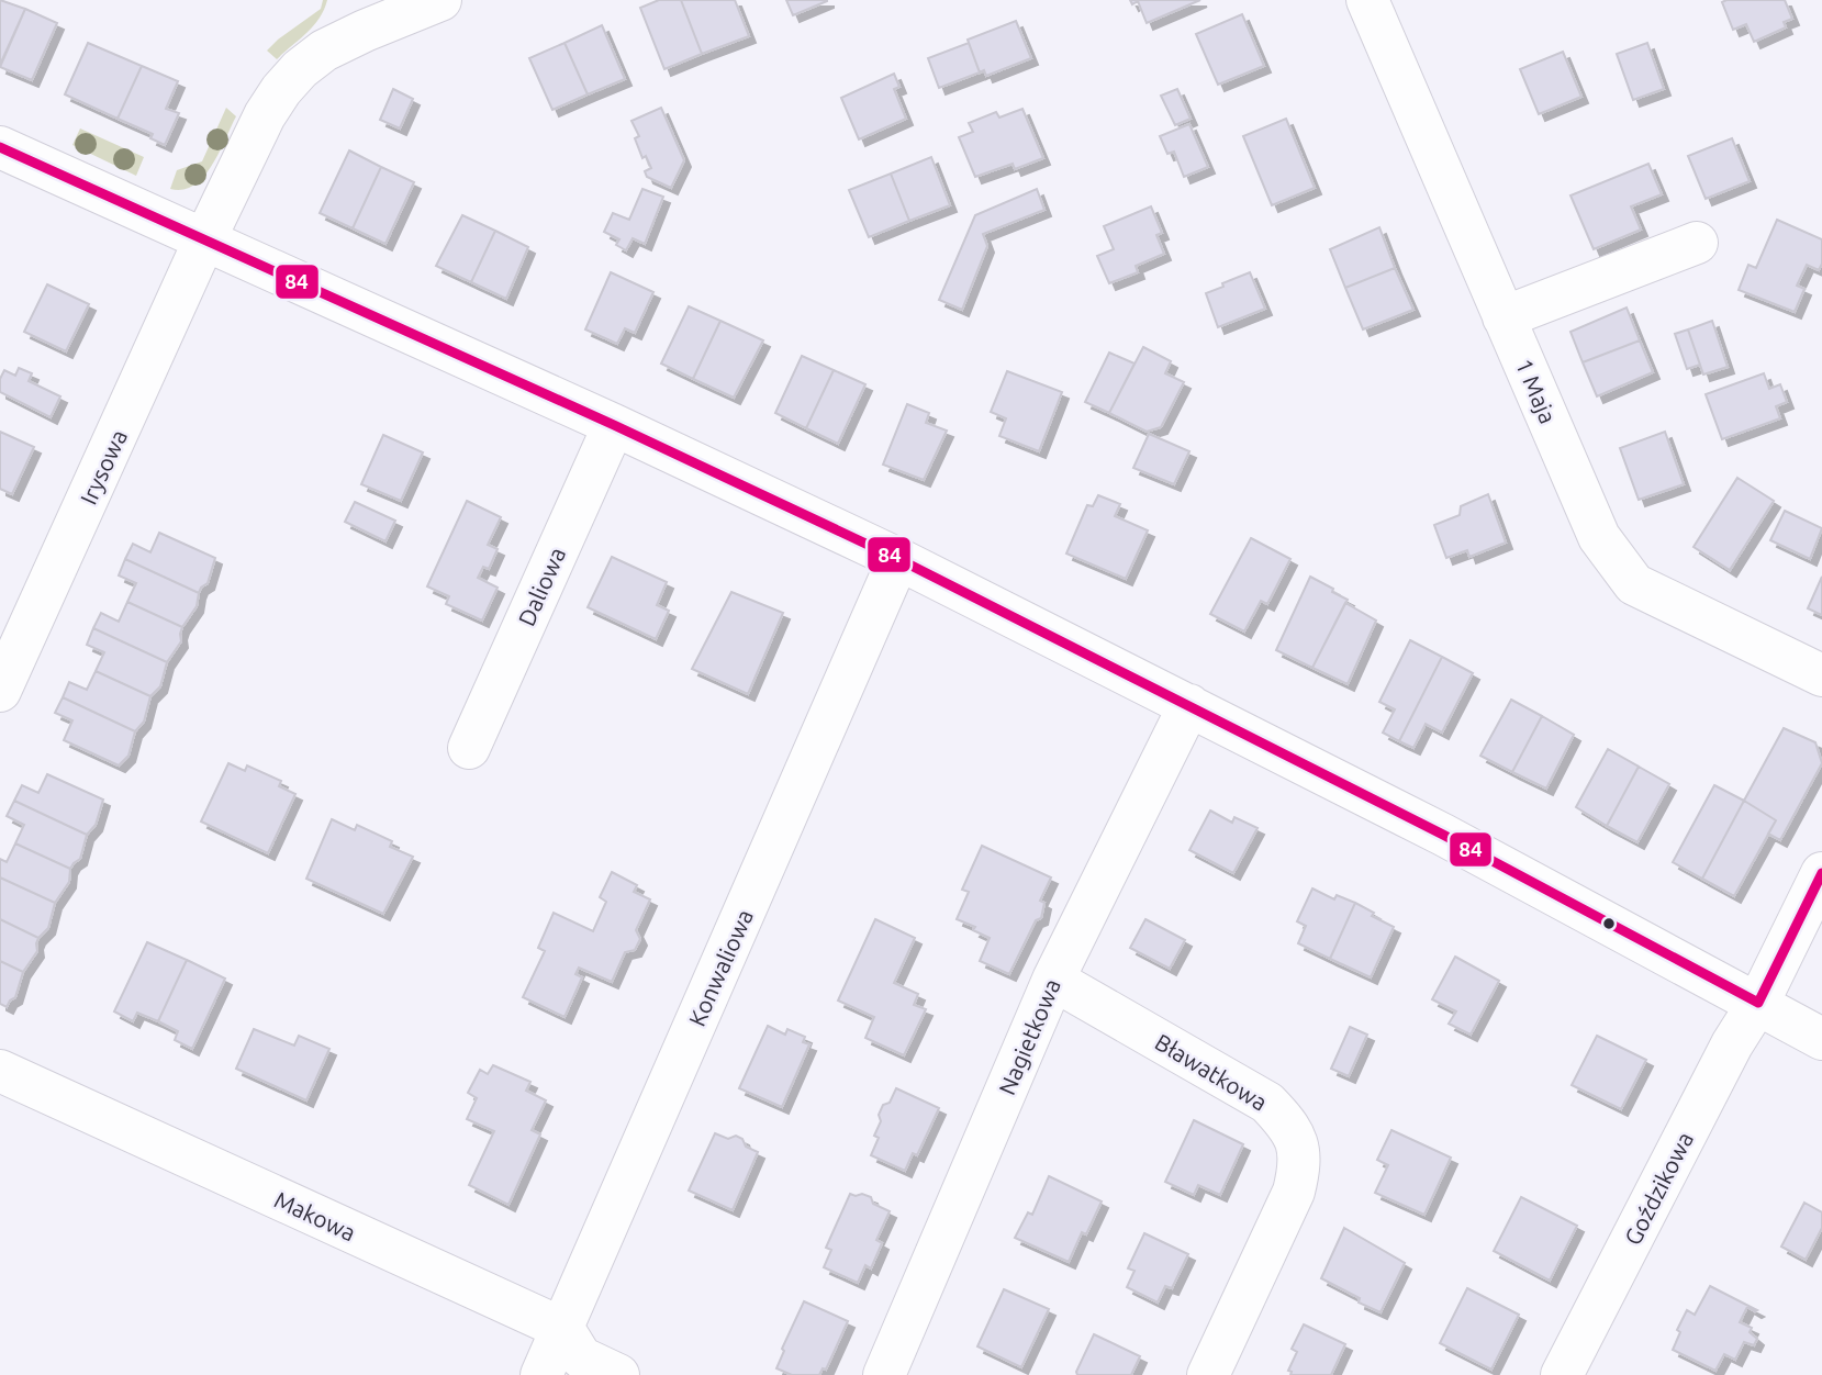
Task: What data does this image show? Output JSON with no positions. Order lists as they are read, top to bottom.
{
  "streets": {
    "street": [
      "1 Maja",
      "Irysowa",
      "Daliowa",
      "Konwaliowa",
      "Nagietkowa",
      "Bławatkowa",
      "Goździkowa",
      "Makowa"
    ]
  },
  "crossings": [
    ["Konwaliowa", "Makowa"],
    ["Nagietkowa", "Bławatkowa"]
  ],
  "lines": ["transit line 84"]
}
